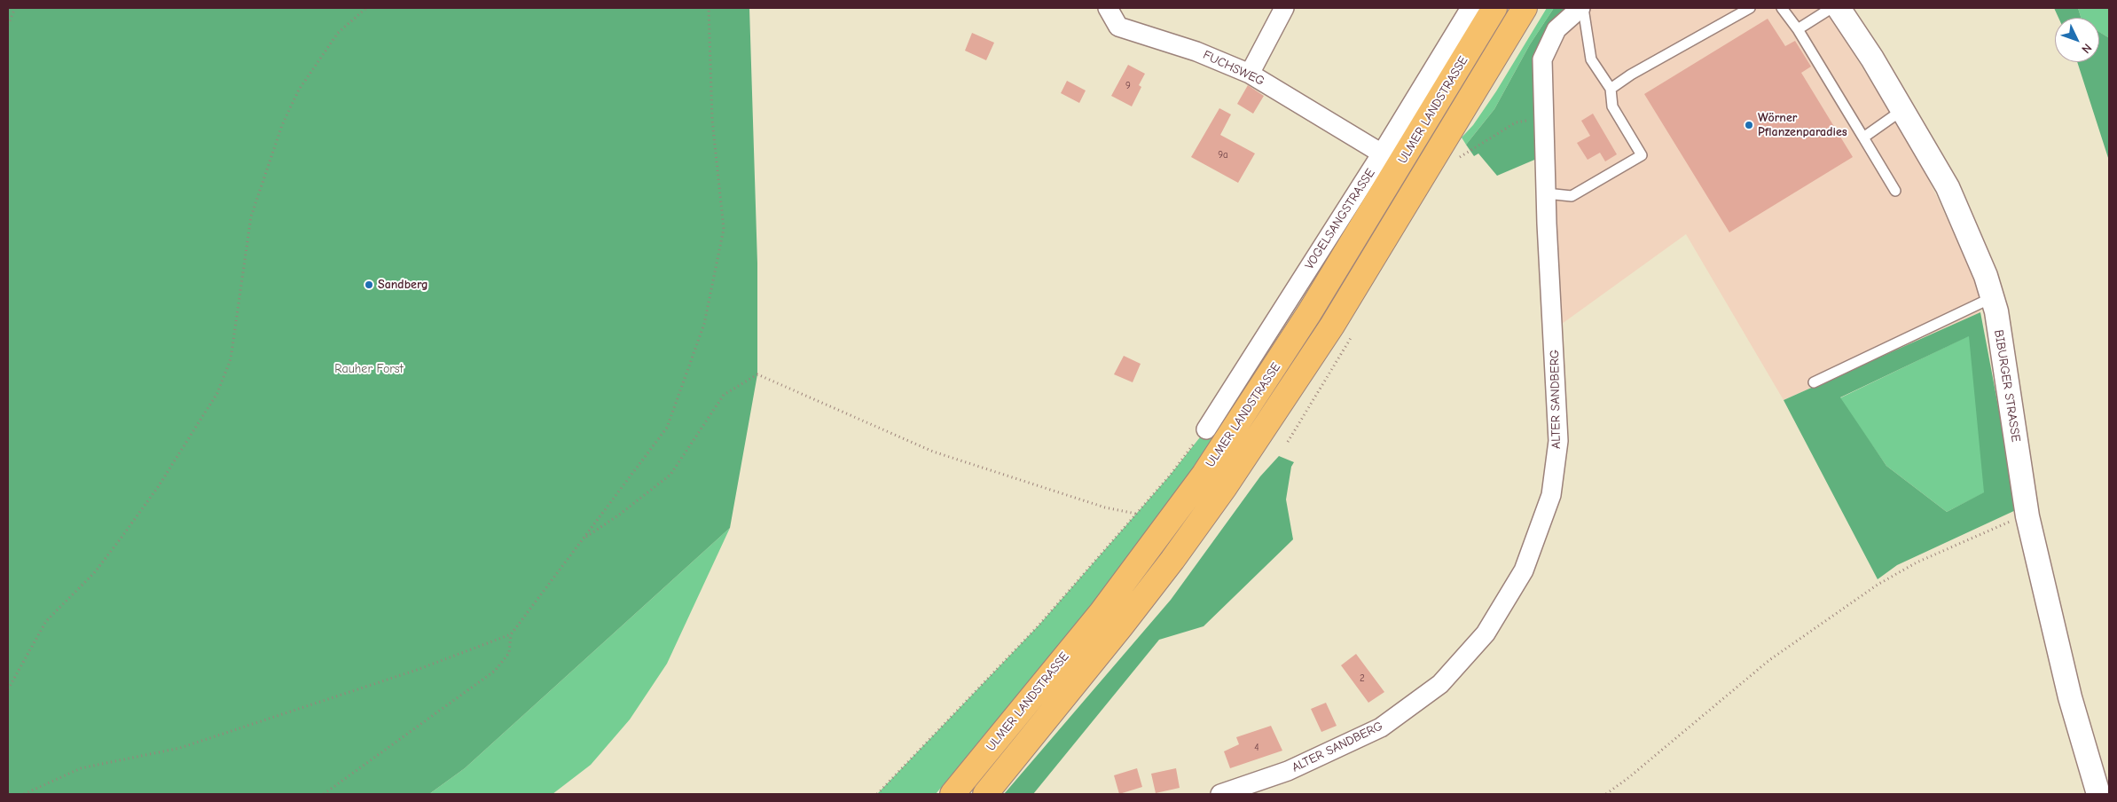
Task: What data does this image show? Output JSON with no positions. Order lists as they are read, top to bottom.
{
  "streets": {
    "main road": ["ULMER LANDSTRASSE"],
    "street": [
      "FUCHSWEG",
      "VOGELSANGSTRASSE",
      "BIBURGER STRASSE",
      "ALTER SANDBERG"
    ]
  },
  "crossings": [
    ["FUCHSWEG", "VOGELSANGSTRASSE"]
  ],
  "parks": ["Rauher Forst"],
  "places": ["Wörner Pflanzenparadies", "Sandberg"],
  "house_numbers": [
    "9",
    "9a",
    "2",
    "4"
  ],
  "north": "bottom right"
}
